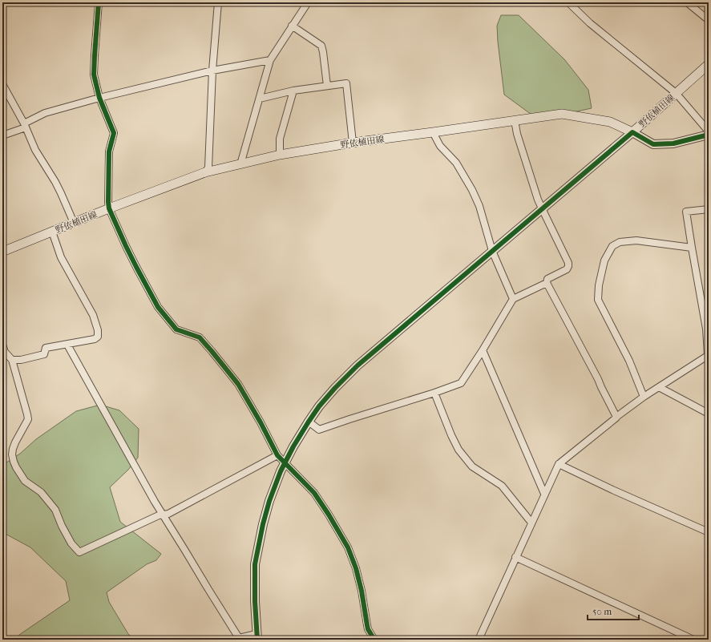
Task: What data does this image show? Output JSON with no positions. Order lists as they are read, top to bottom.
{
  "streets": {
    "main road": ["野依植田線"]
  },
  "scale_bar": "50 m"
}
